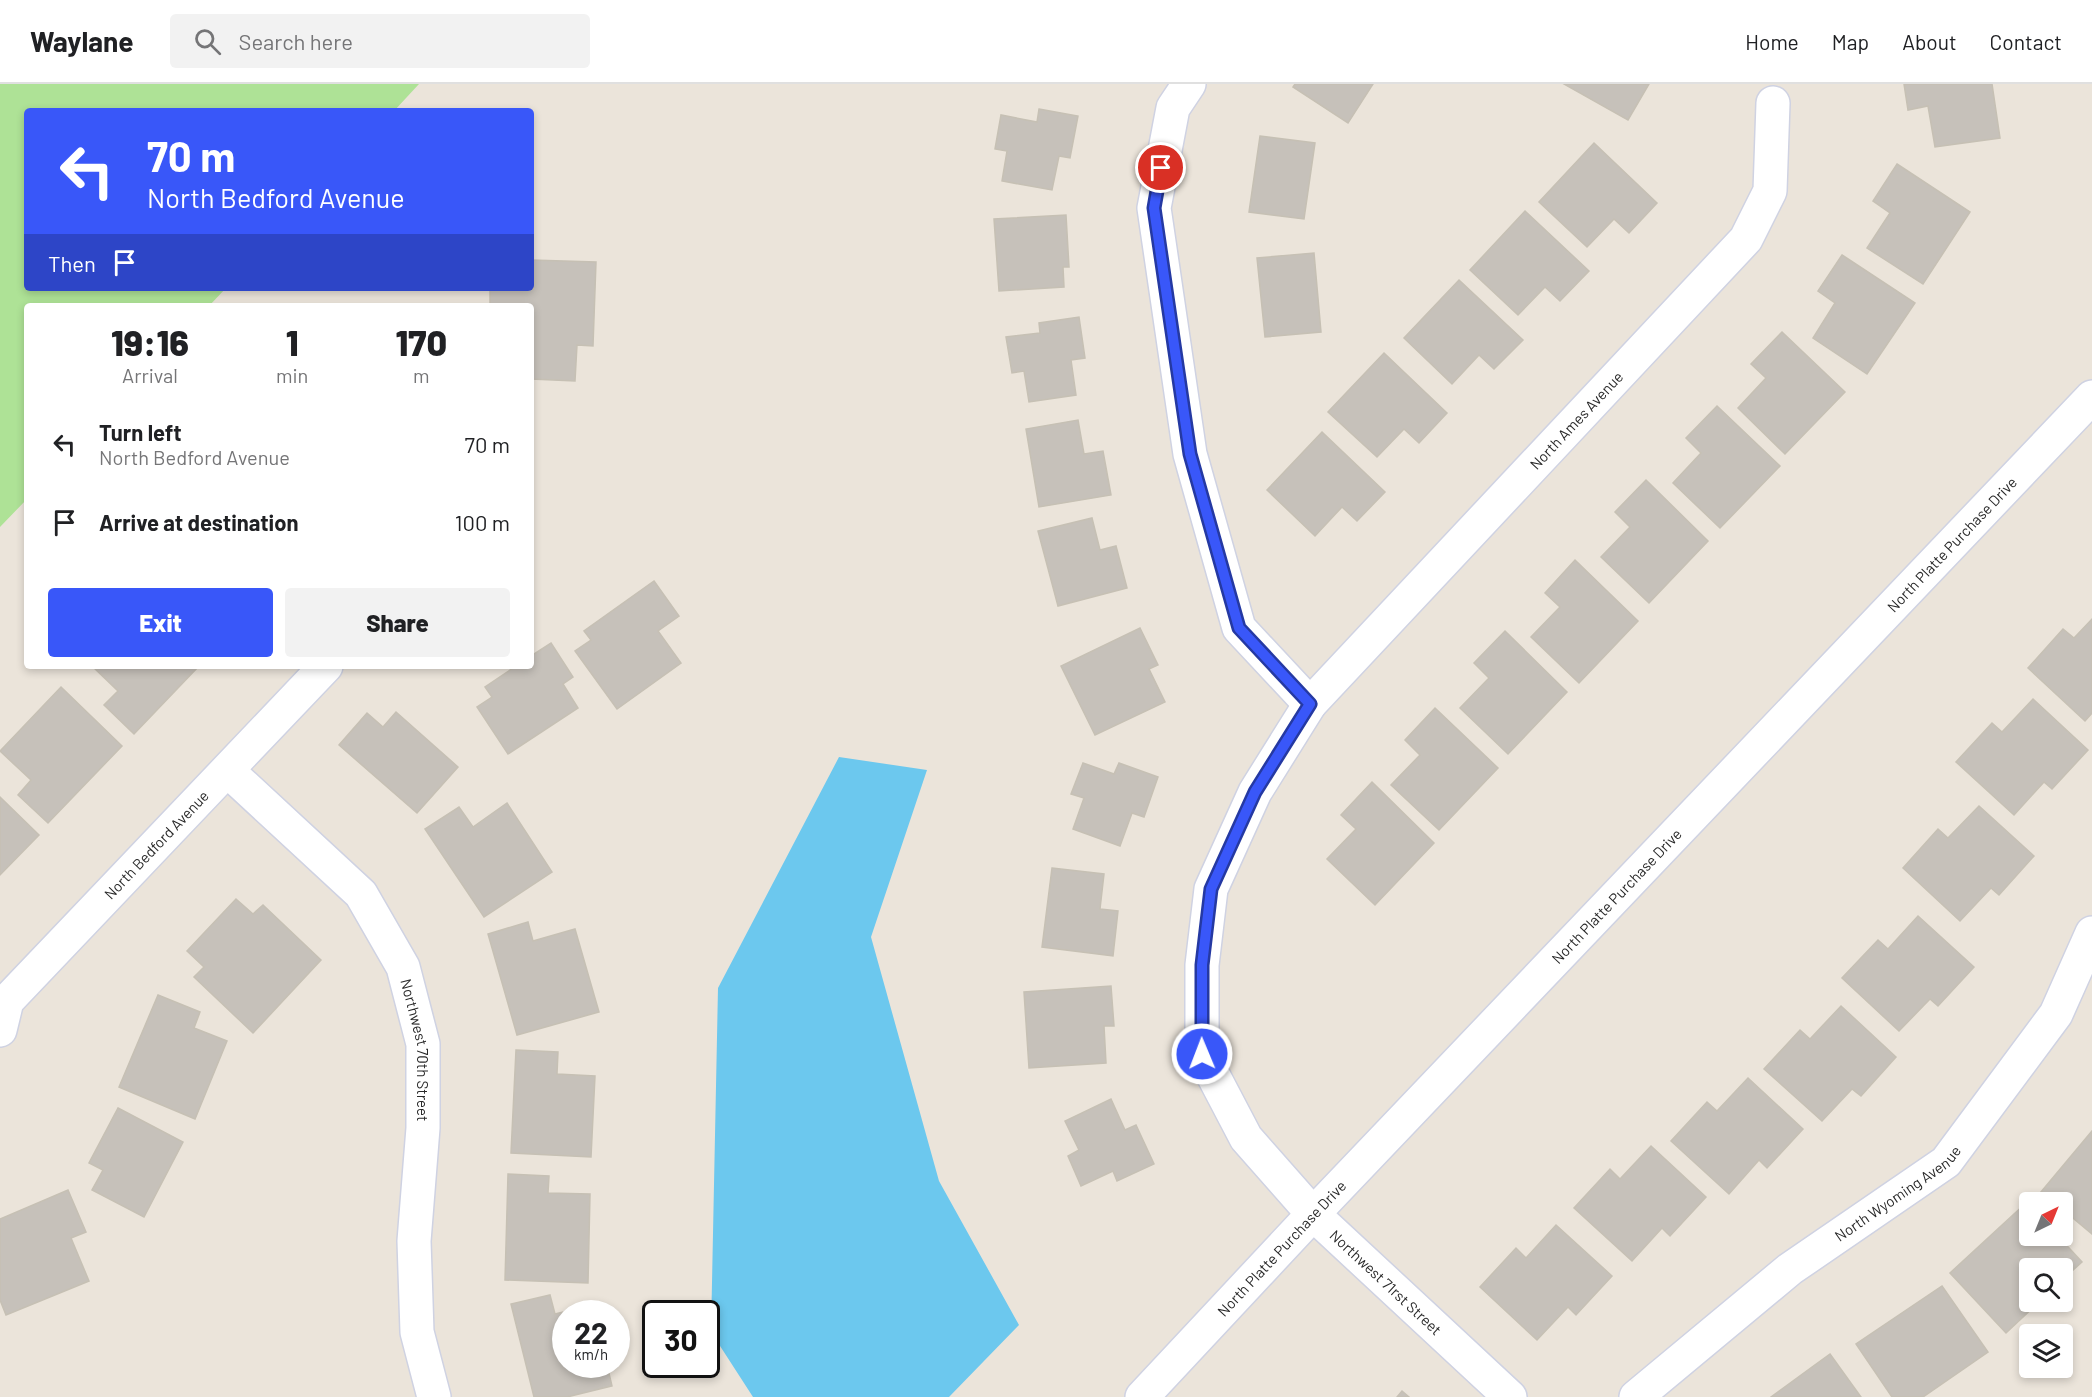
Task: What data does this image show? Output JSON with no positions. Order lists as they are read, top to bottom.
{
  "streets": {
    "street": [
      "North Ames Avenue",
      "North Platte Purchase Drive",
      "North Bedford Avenue",
      "Northwest 70th Street",
      "North Wyoming Avenue",
      "Northwest 71rst Street"
    ]
  },
  "crossings": [
    ["North Ames Avenue", "Northwest 71rst Street"],
    ["North Platte Purchase Drive", "Northwest 71rst Street"],
    ["North Bedford Avenue", "Northwest 70th Street"]
  ],
  "north": "top right",
  "page": {
    "header": "Waylane",
    "search": "Search here",
    "nav": [
      "Home",
      "Map",
      "About",
      "Contact"
    ],
    "turn": ["70 m", "North Bedford Avenue"],
    "then": "Then",
    "eta": [
      "19:16",
      "Arrival",
      "1",
      "min",
      "170",
      "m"
    ],
    "list": [
      {
        "name": "Turn left",
        "note": "North Bedford Avenue",
        "value": "70 m"
      },
      {
        "name": "Arrive at destination",
        "value": "100 m"
      }
    ],
    "buttons": ["Exit", "Share"],
    "speed": "22 km/h",
    "limit": "30"
  }
}
